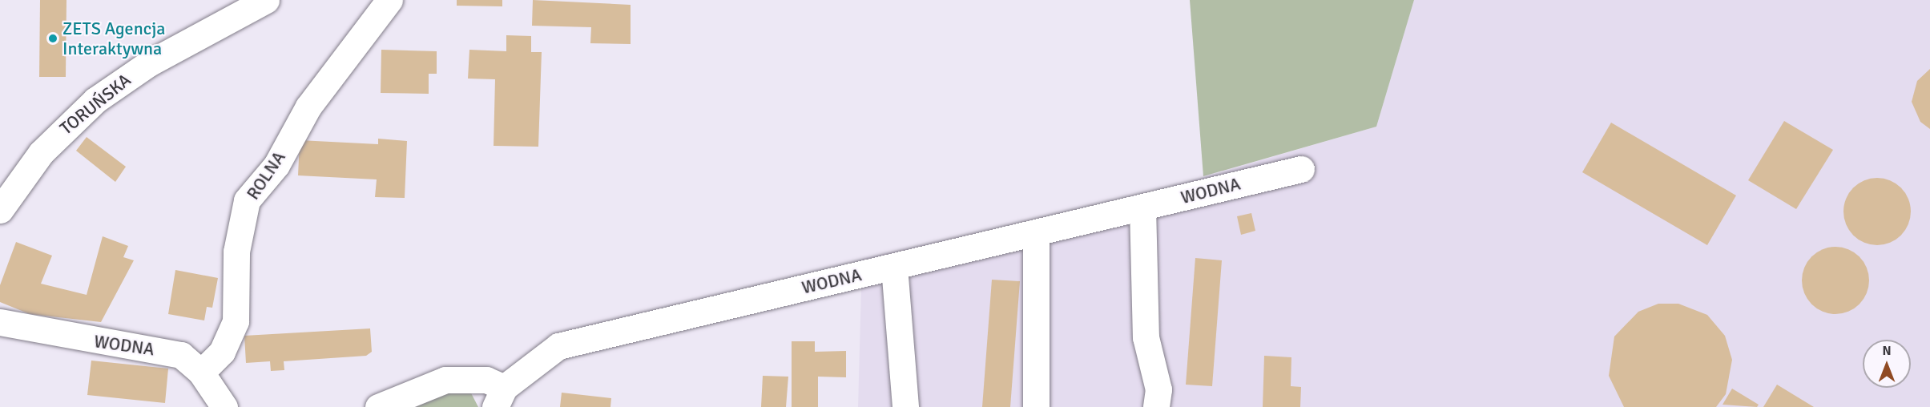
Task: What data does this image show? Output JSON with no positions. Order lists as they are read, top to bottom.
{
  "streets": {
    "street": ["TORUŃSKA", "ROLNA", "WODNA"]
  },
  "crossings": [
    ["ROLNA", "WODNA"]
  ],
  "places": ["ZETS Agencja Interaktywna"],
  "north": "top"
}
